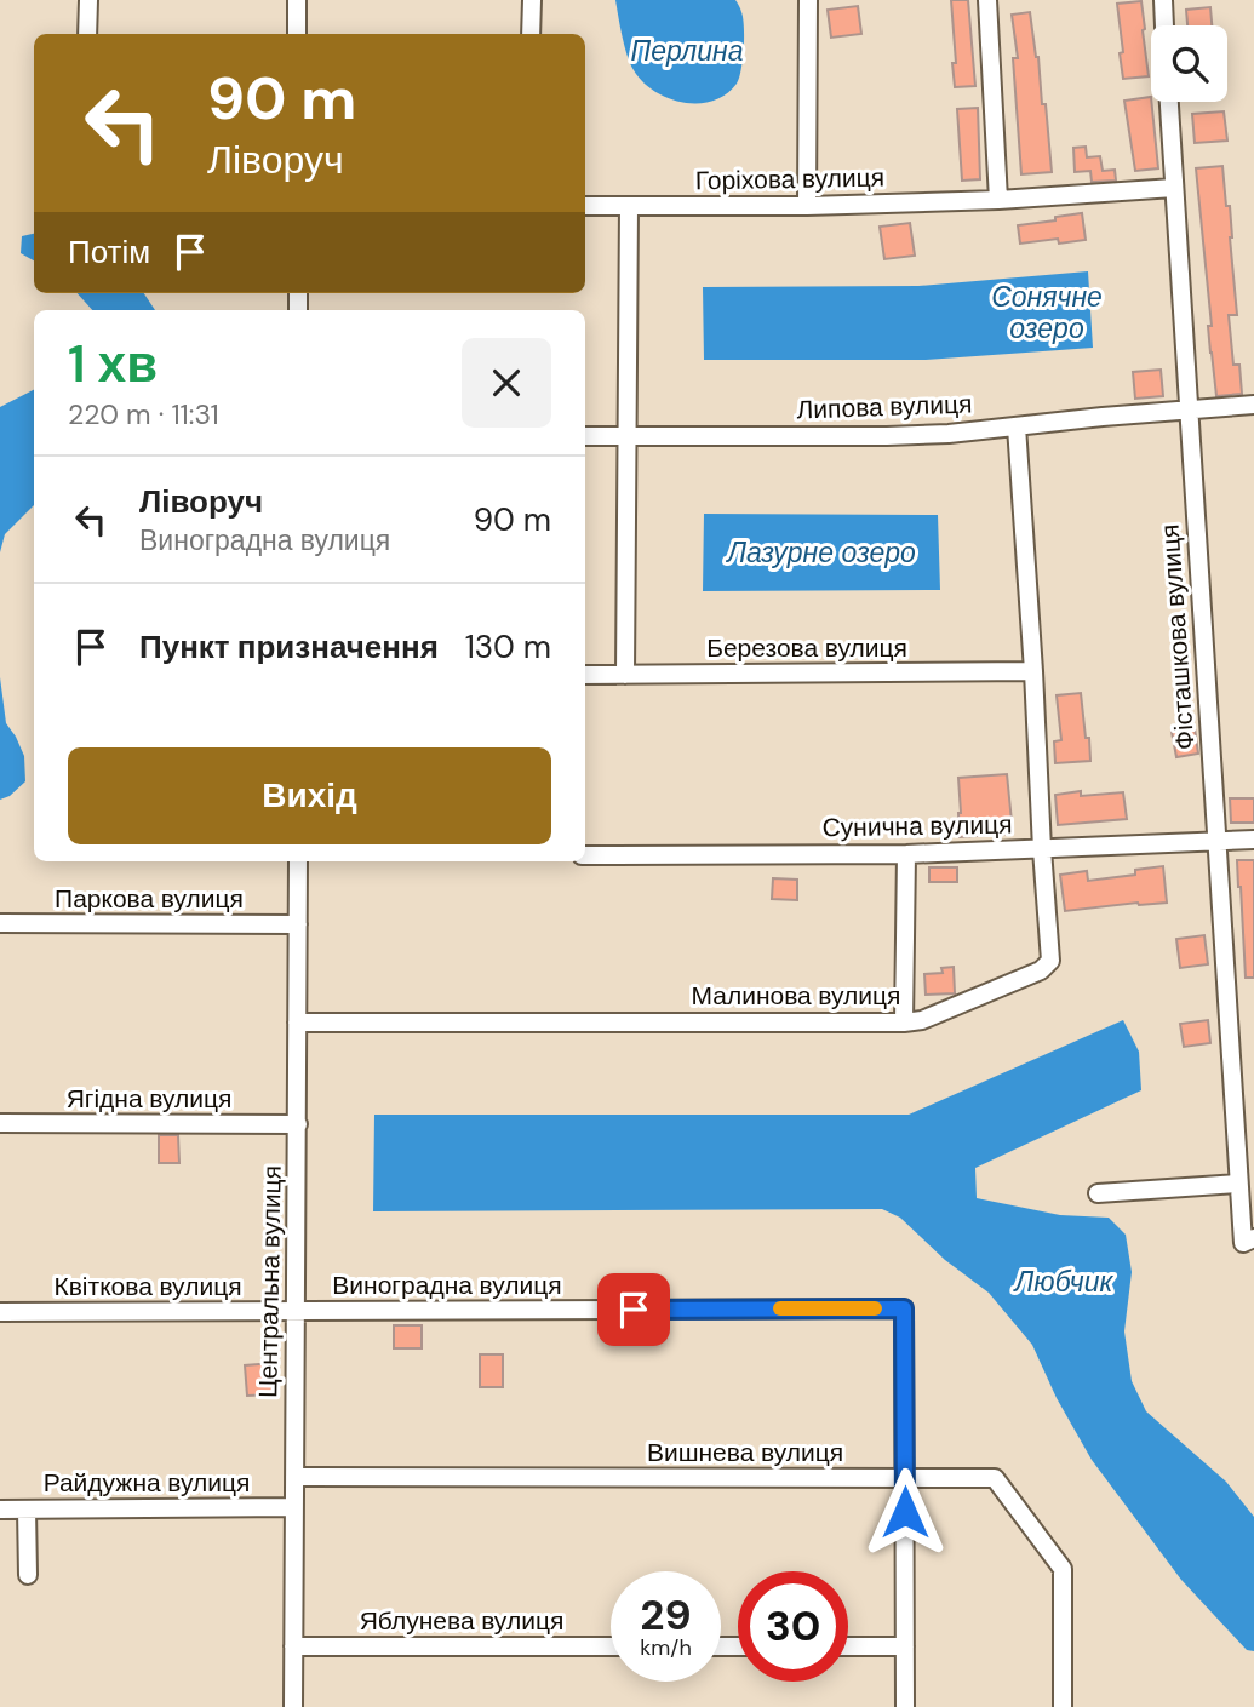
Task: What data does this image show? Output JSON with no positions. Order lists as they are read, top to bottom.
{
  "streets": {
    "street": [
      "Горіхова вулиця",
      "Липова вулиця",
      "Фісташкова вулиця",
      "Березова вулиця",
      "Сунична вулиця",
      "Паркова вулиця",
      "Малинова вулиця",
      "Ягідна вулиця",
      "Центральна вулиця",
      "Виноградна вулиця",
      "Квіткова вулиця",
      "Вишнева вулиця",
      "Райдужна вулиця",
      "Яблунева вулиця"
    ]
  },
  "crossings": [
    ["Горіхова вулиця", "Фісташкова вулиця"],
    ["Липова вулиця", "Фісташкова вулиця"],
    ["Липова вулиця", "Малинова вулиця"],
    ["Фісташкова вулиця", "Сунична вулиця"],
    ["Березова вулиця", "Малинова вулиця"],
    ["Сунична вулиця", "Малинова вулиця"],
    ["Паркова вулиця", "Центральна вулиця"],
    ["Малинова вулиця", "Центральна вулиця"],
    ["Ягідна вулиця", "Центральна вулиця"],
    ["Центральна вулиця", "Виноградна вулиця"],
    ["Центральна вулиця", "Квіткова вулиця"],
    ["Центральна вулиця", "Вишнева вулиця"],
    ["Центральна вулиця", "Райдужна вулиця"],
    ["Центральна вулиця", "Яблунева вулиця"],
    ["Виноградна вулиця", "Квіткова вулиця"],
    ["Виноградна вулиця", "Вишнева вулиця"]
  ],
  "water": [
    "Перлина",
    "Сонячне озеро",
    "Лазурне озеро",
    "Любчик"
  ],
  "page": {
    "turn": ["90 m", "Ліворуч"],
    "then": "Потім",
    "heading": ["1 хв", "220 m · 11:31"],
    "list": [
      {
        "name": "Ліворуч",
        "note": "Виноградна вулиця",
        "value": "90 m"
      },
      {
        "name": "Пункт призначення",
        "value": "130 m"
      }
    ],
    "buttons": "Вихід",
    "speed": "29 km/h",
    "limit": "30"
  }
}
